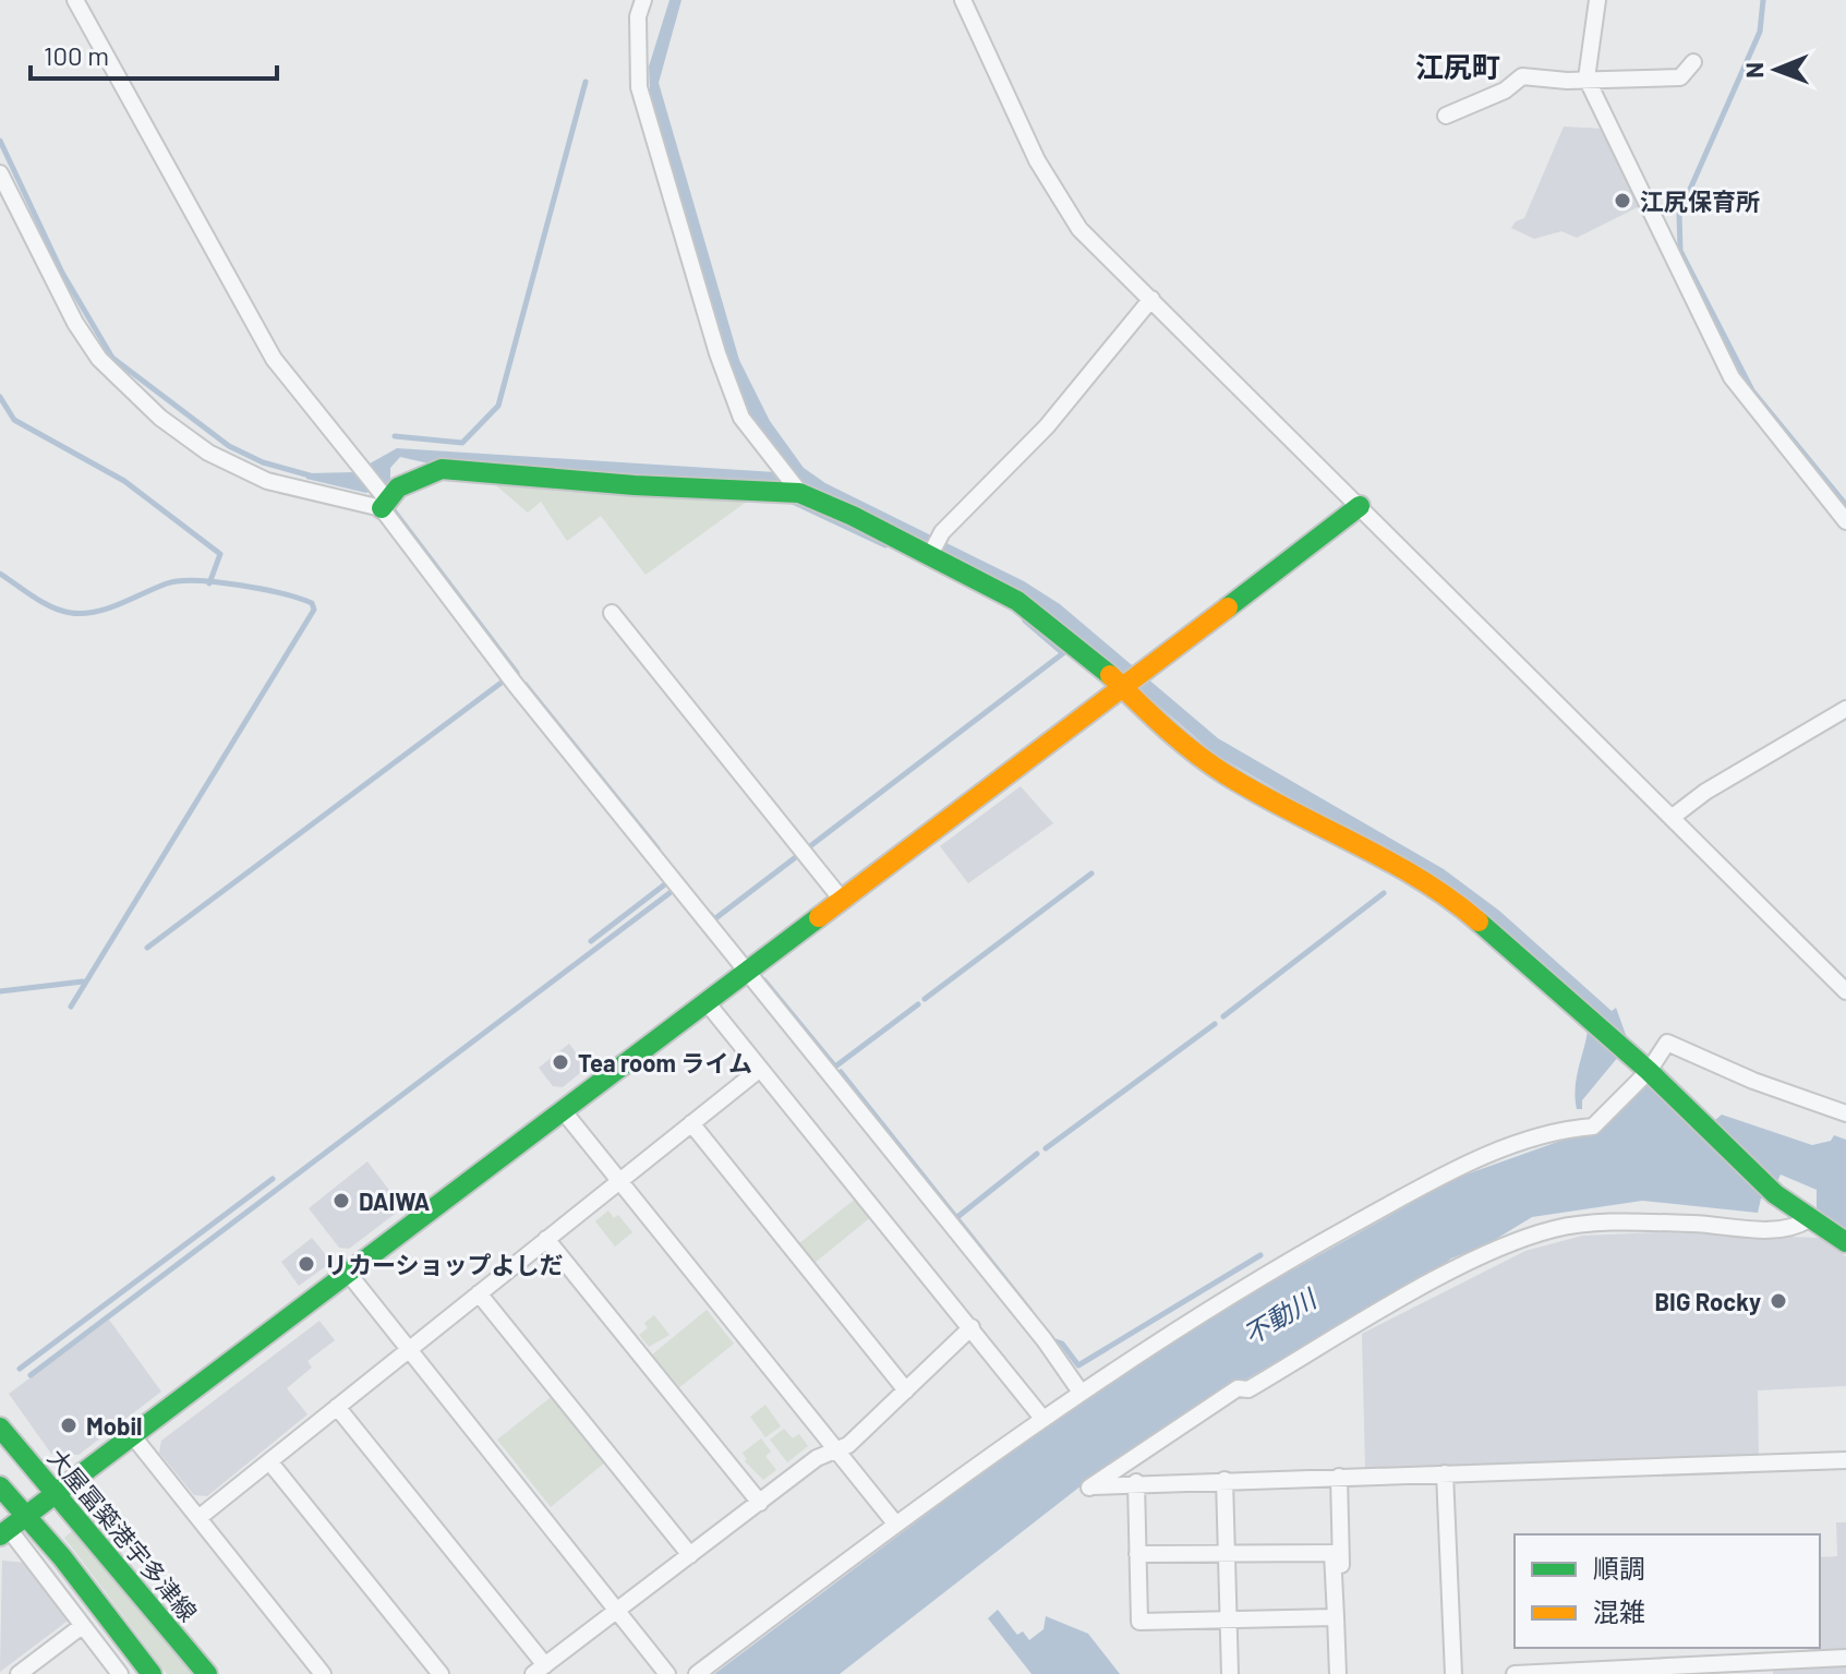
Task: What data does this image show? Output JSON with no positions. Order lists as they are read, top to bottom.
{
  "streets": {
    "street": ["大屋冨築港宇多津線"]
  },
  "districts": ["江尻町"],
  "water": ["不動川"],
  "places": [
    "江尻保育所",
    "Tea room ライム",
    "DAIWA",
    "リカーショップよしだ",
    "BIG Rocky",
    "Mobil"
  ],
  "legend": ["順調", "混雑"],
  "scale_bar": "100 m",
  "north": "left"
}
